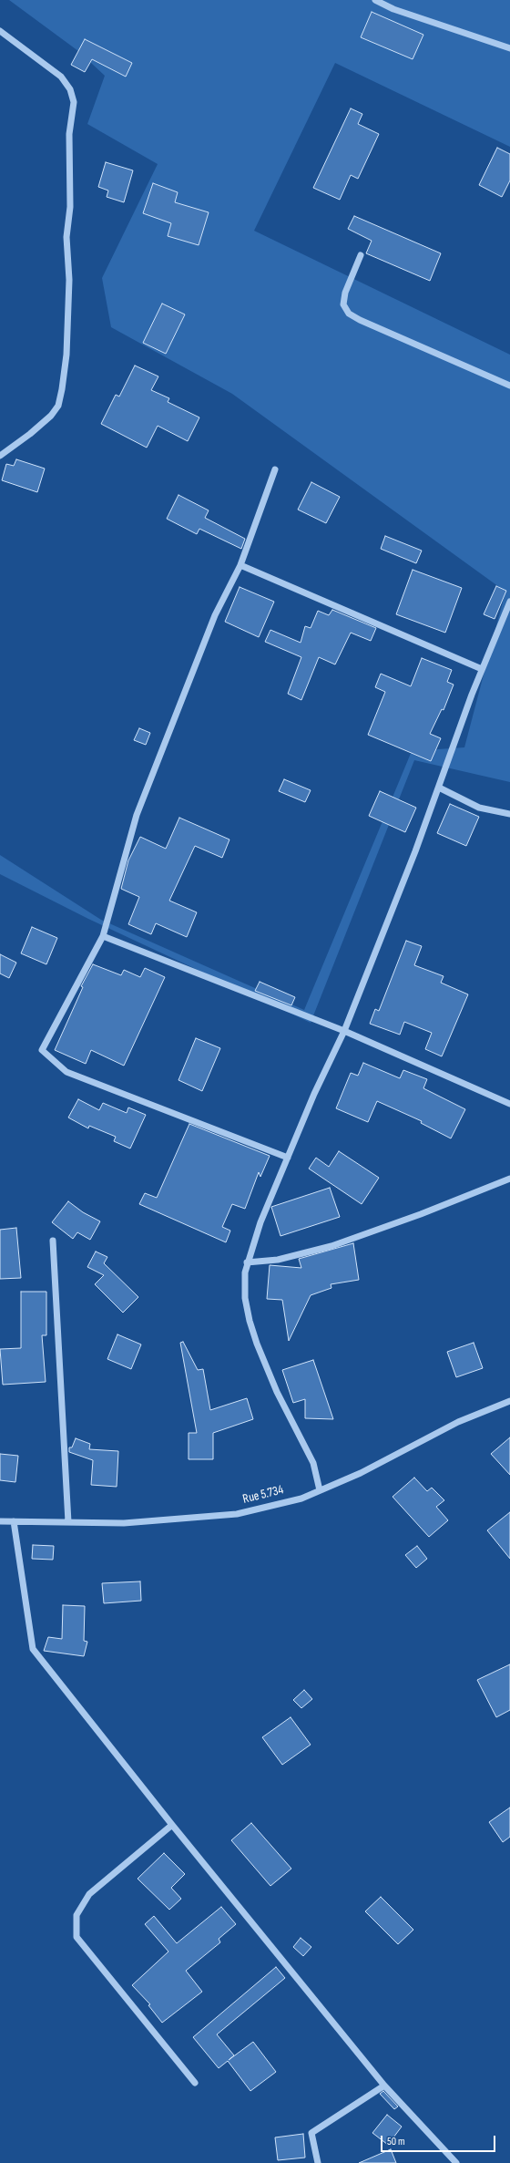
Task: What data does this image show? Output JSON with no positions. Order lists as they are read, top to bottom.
{
  "streets": {
    "street": ["Rue 5.734"]
  },
  "scale_bar": "50 m"
}
